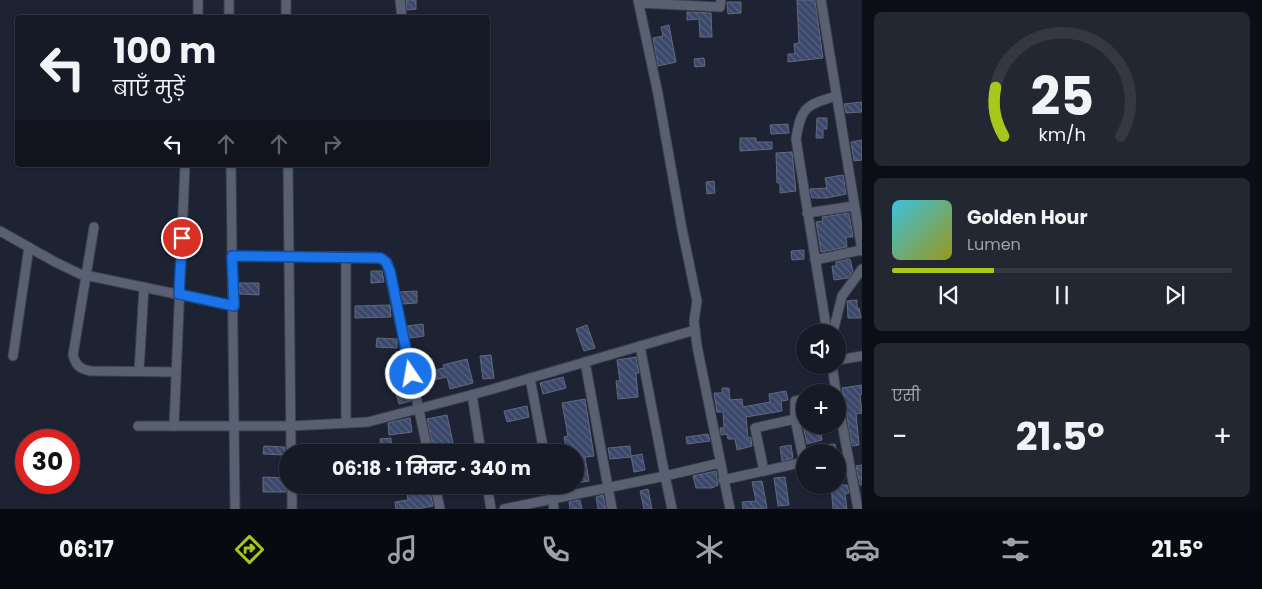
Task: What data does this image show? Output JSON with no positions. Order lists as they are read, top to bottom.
{
  "page": {
    "turn": ["100 m", "बाएँ मुड़ें"],
    "song": ["Golden Hour", "Lumen"],
    "map_buttons": ["+", "−"],
    "tile": "एसी",
    "heat": ["−", "21.5°", "+"],
    "limit": "30",
    "trip": "06:18 · 1 मिनट · 340 m",
    "tabs": ["06:17", "21.5°"],
    "gauge": ["25", "km/h"]
  }
}
